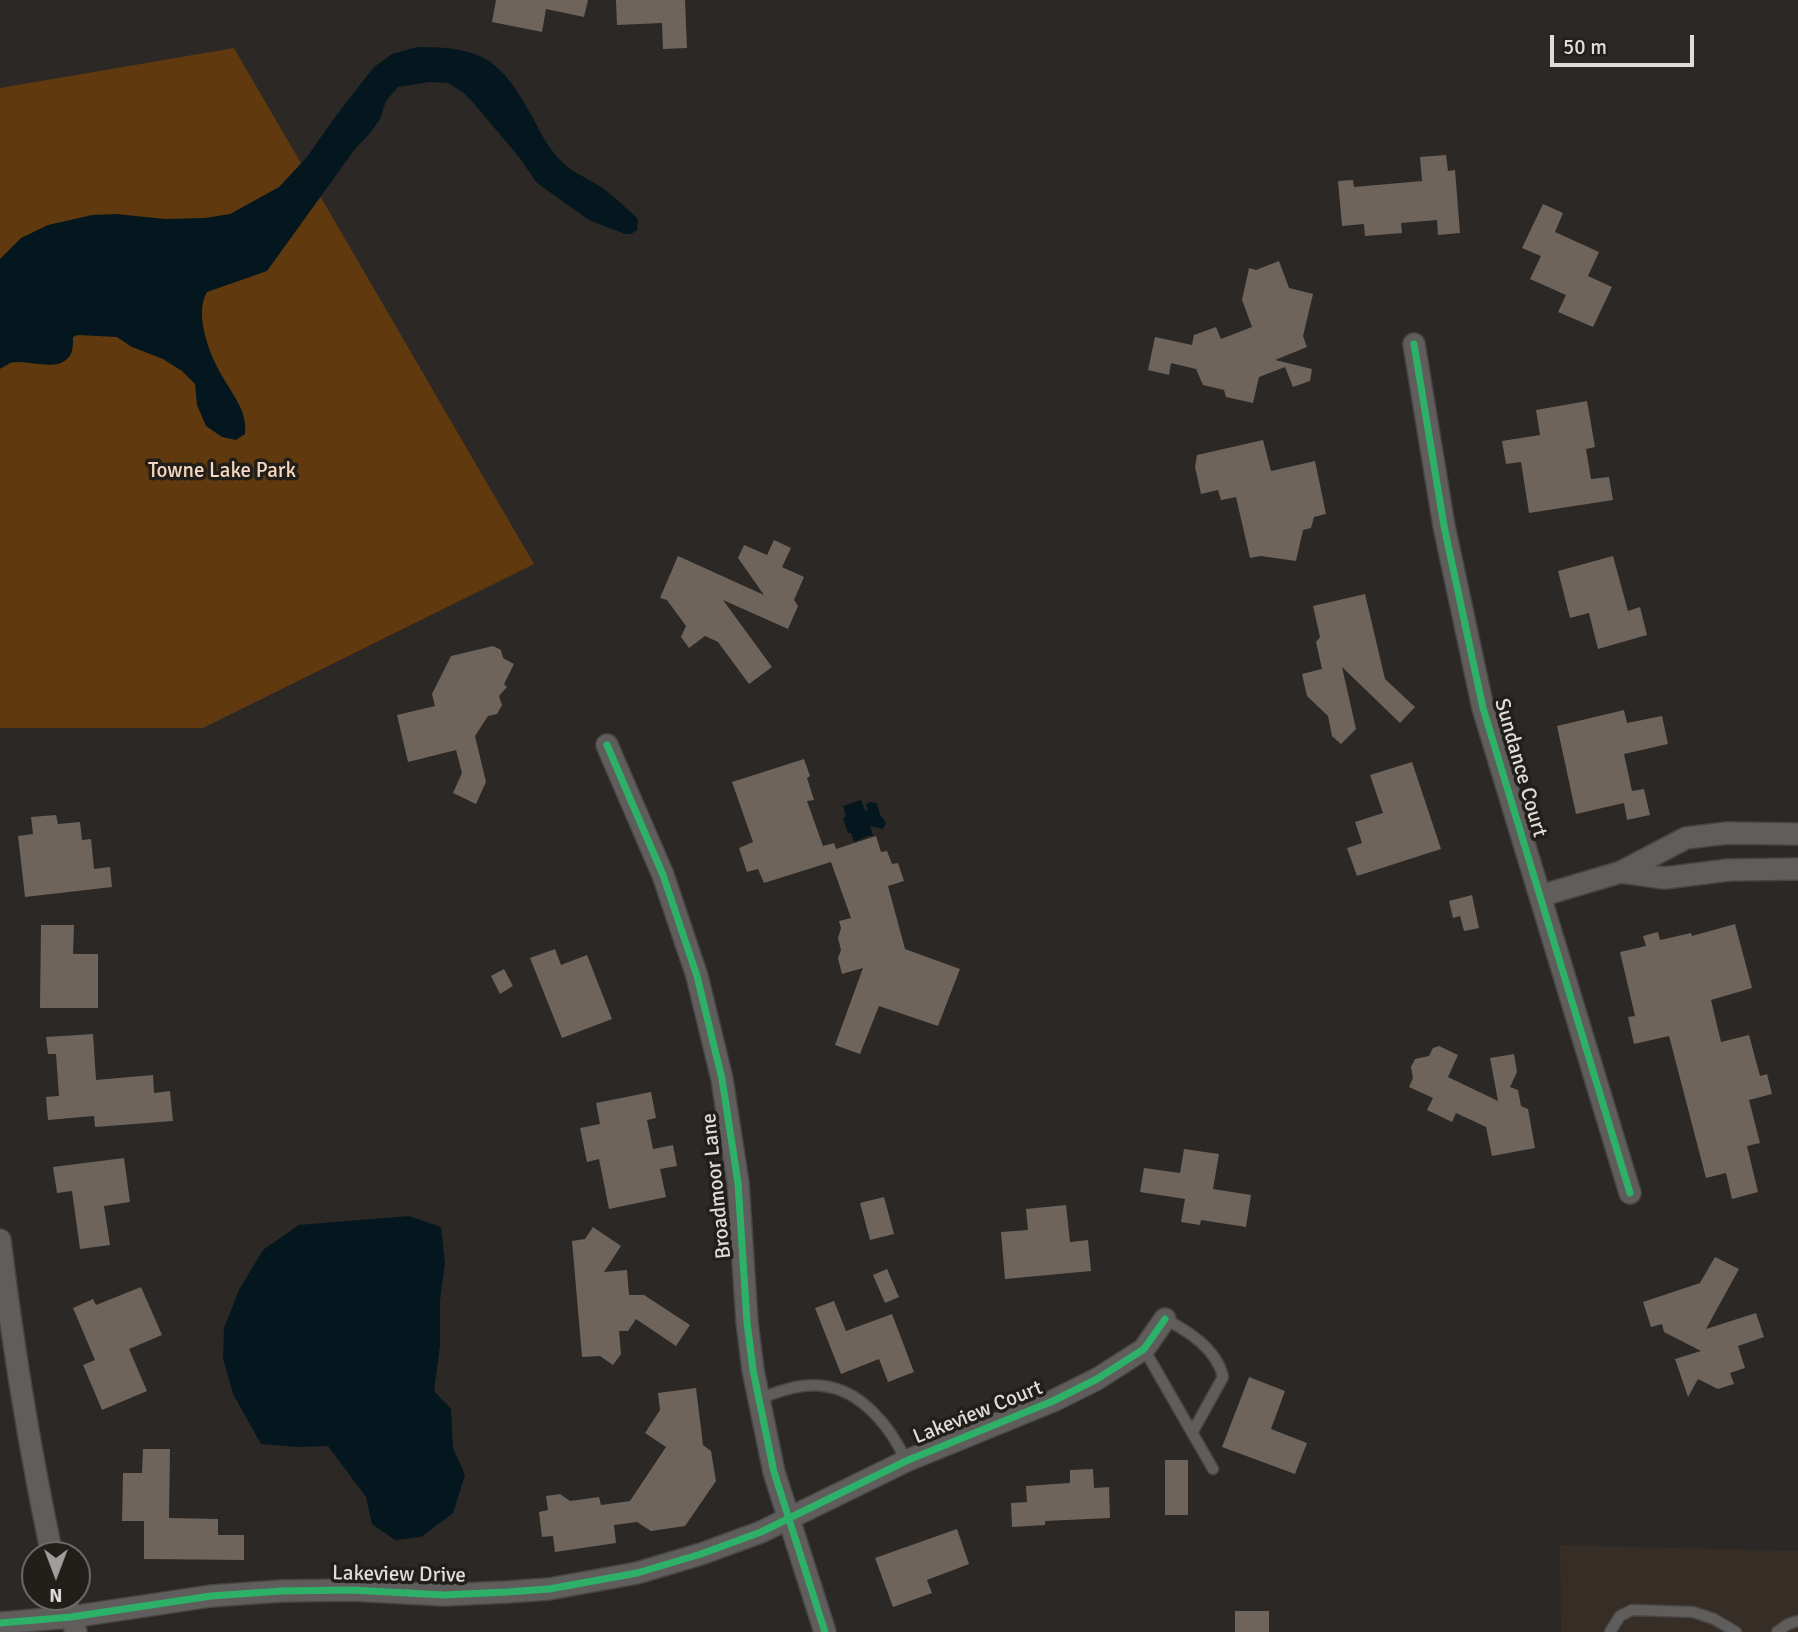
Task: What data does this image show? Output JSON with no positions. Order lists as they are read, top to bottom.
{
  "streets": {
    "street": [
      "Sundance Court",
      "Broadmoor Lane",
      "Lakeview Court",
      "Lakeview Drive"
    ]
  },
  "crossings": [
    ["Broadmoor Lane", "Lakeview Court"],
    ["Broadmoor Lane", "Lakeview Drive"],
    ["Lakeview Court", "Lakeview Drive"]
  ],
  "parks": ["Towne Lake Park"],
  "scale_bar": "50 m",
  "north": "bottom"
}
